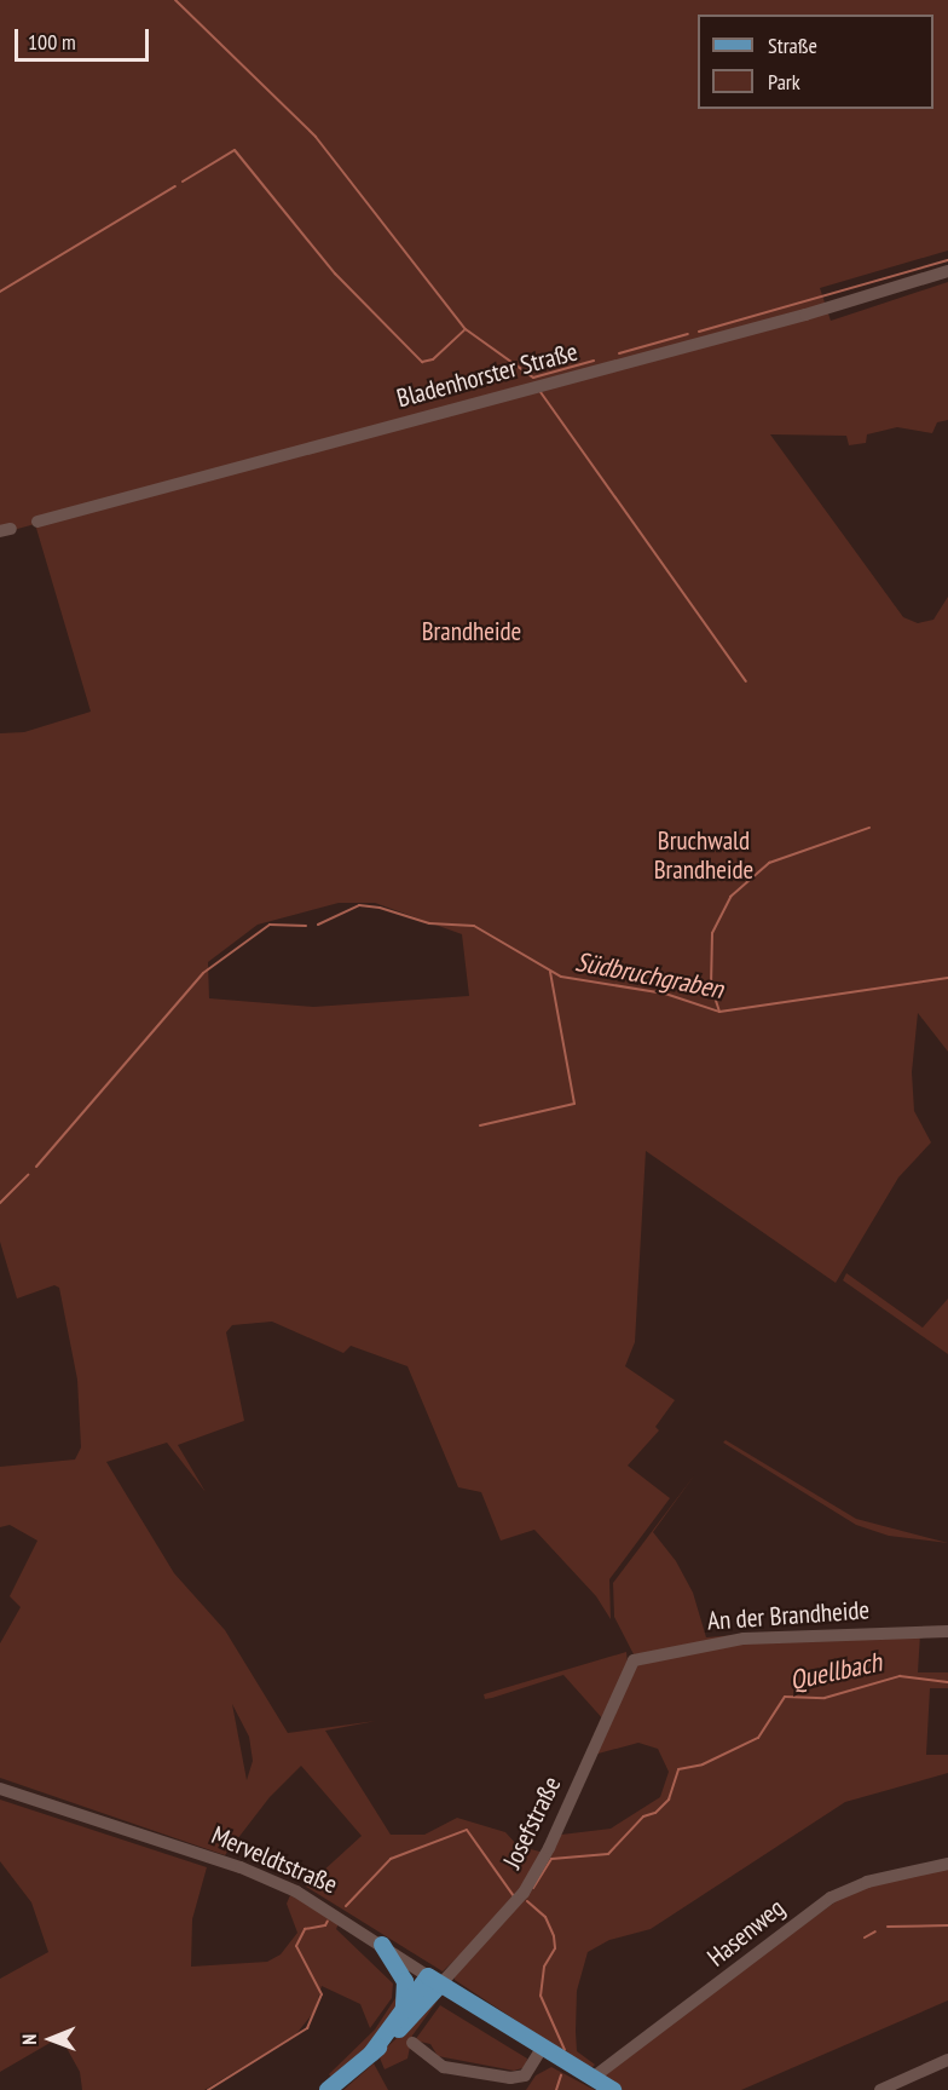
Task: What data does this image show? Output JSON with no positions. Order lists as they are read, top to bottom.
{
  "streets": {
    "main road": ["Merveldtstraße"],
    "street": [
      "Bladenhorster Straße",
      "An der Brandheide",
      "Josefstraße",
      "Hasenweg"
    ]
  },
  "crossings": [
    ["An der Brandheide", "Josefstraße"],
    ["Josefstraße", "Merveldtstraße"],
    ["Merveldtstraße", "Hasenweg"]
  ],
  "water": ["Südbruchgraben", "Quellbach"],
  "parks": ["Brandheide", "Bruchwald Brandheide"],
  "legend": ["Straße", "Park"],
  "scale_bar": "100 m",
  "north": "left"
}
